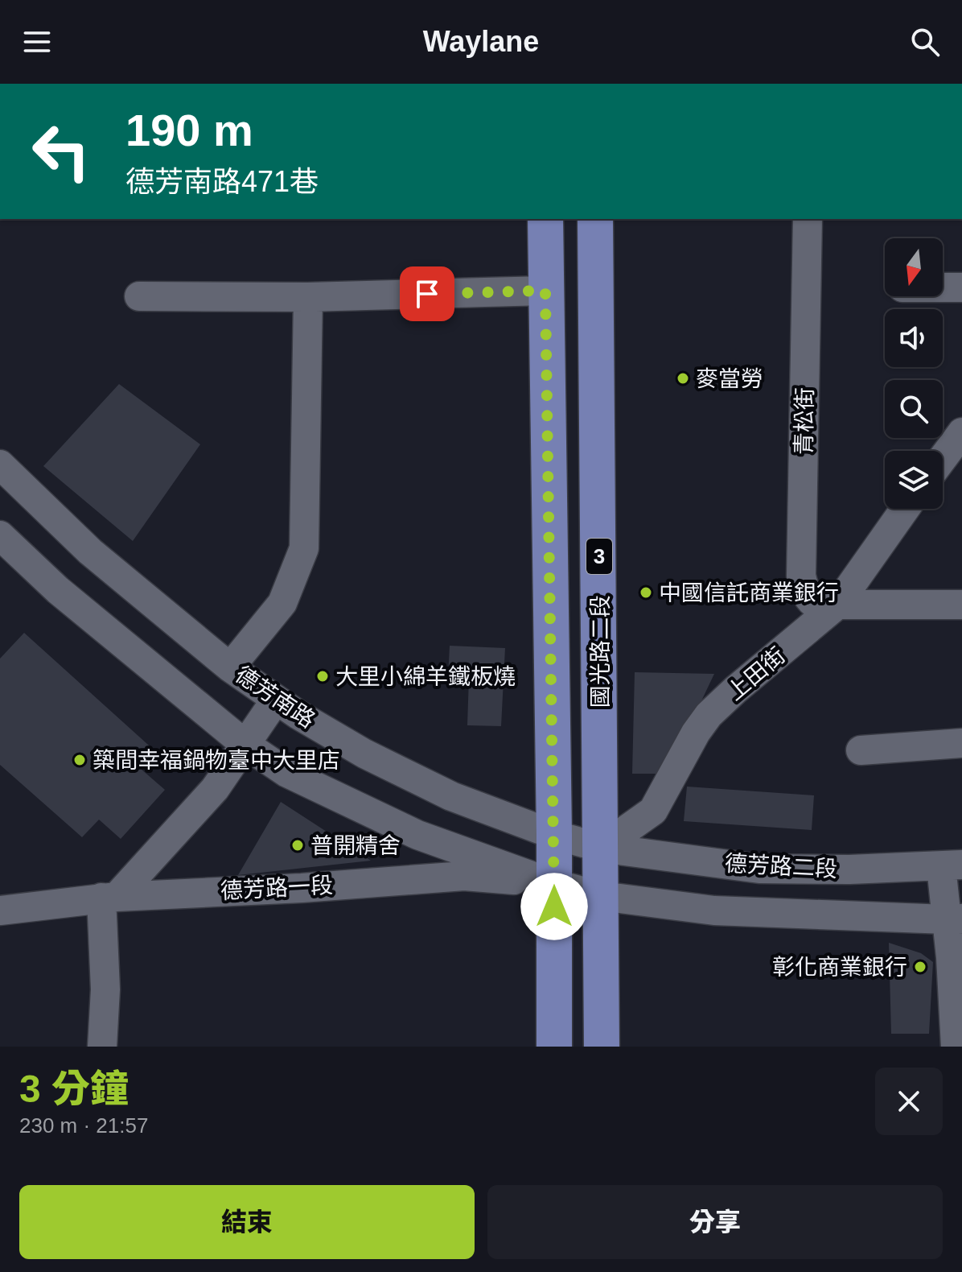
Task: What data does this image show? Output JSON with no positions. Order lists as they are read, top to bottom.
{
  "streets": {
    "main road": ["3", "國光路二段"],
    "street": [
      "青松街",
      "上田街",
      "德芳南路",
      "德芳路二段",
      "德芳路一段"
    ]
  },
  "crossings": [
    ["青松街", "上田街"],
    ["國光路二段", "上田街"],
    ["國光路二段", "德芳南路"],
    ["國光路二段", "德芳路二段"],
    ["上田街", "德芳南路"],
    ["上田街", "德芳路二段"],
    ["德芳南路", "德芳路二段"]
  ],
  "places": [
    "麥當勞",
    "中國信託商業銀行",
    "大里小綿羊鐵板燒",
    "築間幸福鍋物臺中大里店",
    "普開精舍",
    "彰化商業銀行"
  ],
  "north": "bottom",
  "page": {
    "header": "Waylane",
    "turn": ["190 m", "德芳南路471巷"],
    "heading": ["3 分鐘", "230 m · 21:57"],
    "buttons": ["結束", "分享"]
  }
}
